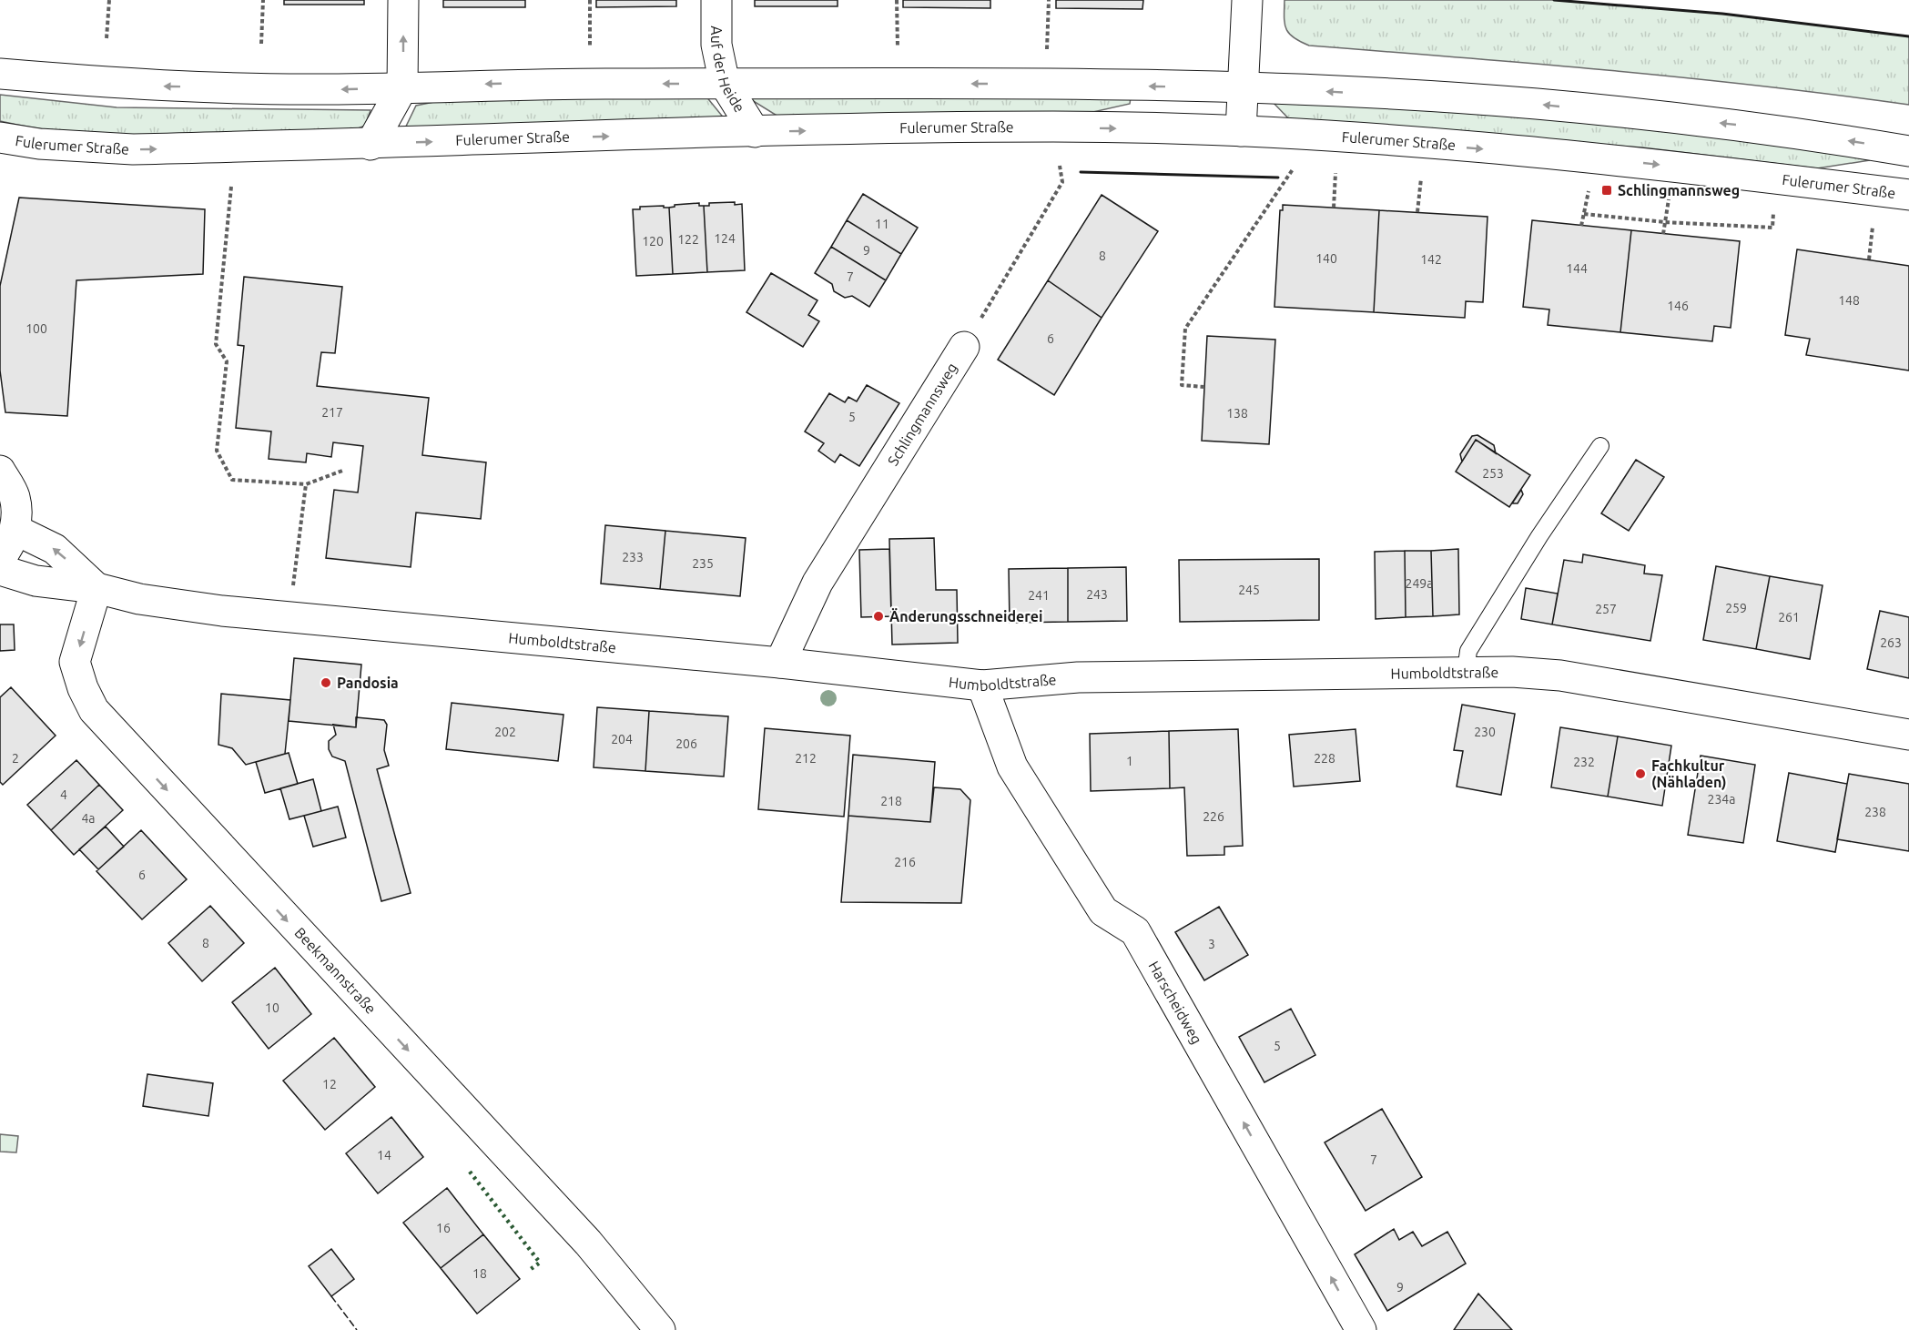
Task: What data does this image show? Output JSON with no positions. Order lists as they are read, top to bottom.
{
  "streets": {
    "street": [
      "Auf der Heide",
      "Fulerumer Straße",
      "Schlingmannsweg",
      "Humboldtstraße",
      "Beekmannstraße",
      "Harscheidweg"
    ]
  },
  "crossings": [
    ["Auf der Heide", "Fulerumer Straße"],
    ["Schlingmannsweg", "Humboldtstraße"],
    ["Humboldtstraße", "Beekmannstraße"],
    ["Humboldtstraße", "Harscheidweg"]
  ],
  "one_way": ["Beekmannstraße", "Harscheidweg"],
  "places": {
    "transit": ["Schlingmannsweg"],
    "other": ["Änderungsschneiderei", "Pandosia", "Fachkultur (Nähladen)"]
  },
  "house_numbers": [
    "11",
    "124",
    "122",
    "120",
    "9",
    "8",
    "140",
    "142",
    "144",
    "7",
    "148",
    "146",
    "100",
    "6",
    "217",
    "138",
    "5",
    "253",
    "233",
    "235",
    "249a",
    "245",
    "243",
    "241",
    "259",
    "257",
    "261",
    "263",
    "202",
    "230",
    "204",
    "206",
    "2",
    "212",
    "228",
    "1",
    "232",
    "4",
    "234a",
    "218",
    "238",
    "226",
    "4a",
    "216",
    "6",
    "8",
    "3",
    "10",
    "5",
    "12",
    "14",
    "7",
    "16",
    "18",
    "9"
  ]
}
